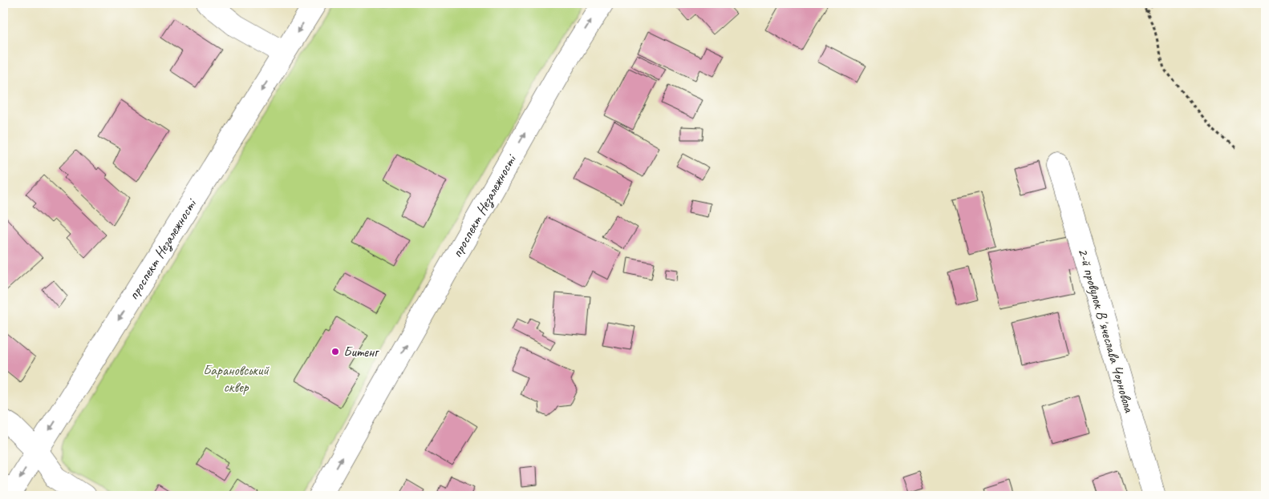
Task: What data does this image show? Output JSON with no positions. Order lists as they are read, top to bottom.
{
  "streets": {
    "main road": ["проспект Незалежності", "2-й провулок Вʼячеслава Чорновола"]
  },
  "parks": ["Барановський сквер"],
  "places": ["Битенг"]
}
